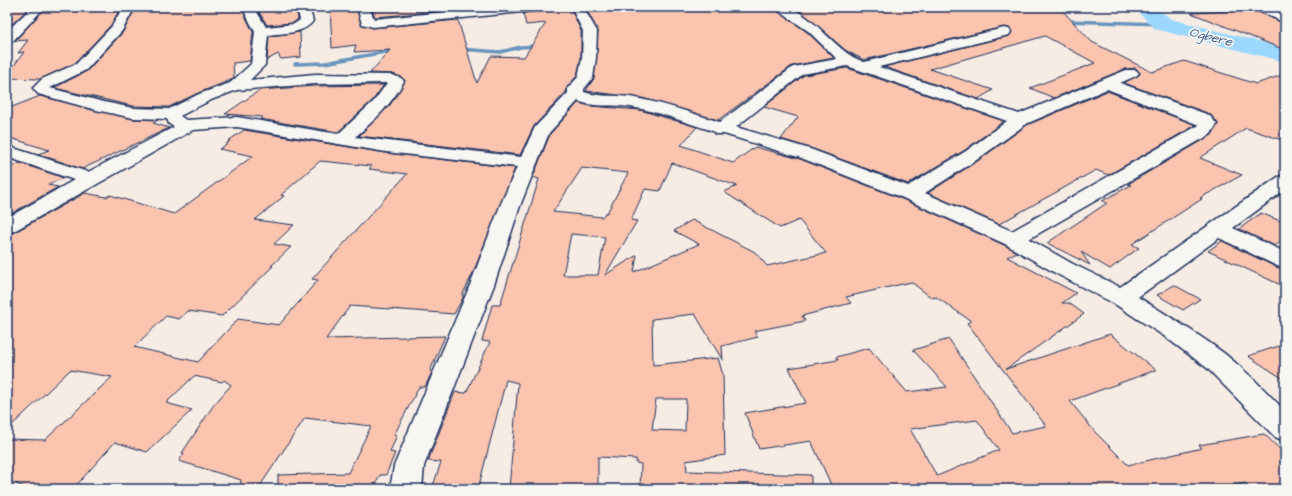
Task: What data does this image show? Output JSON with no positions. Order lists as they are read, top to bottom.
{
  "water": ["Ogbere"]
}
